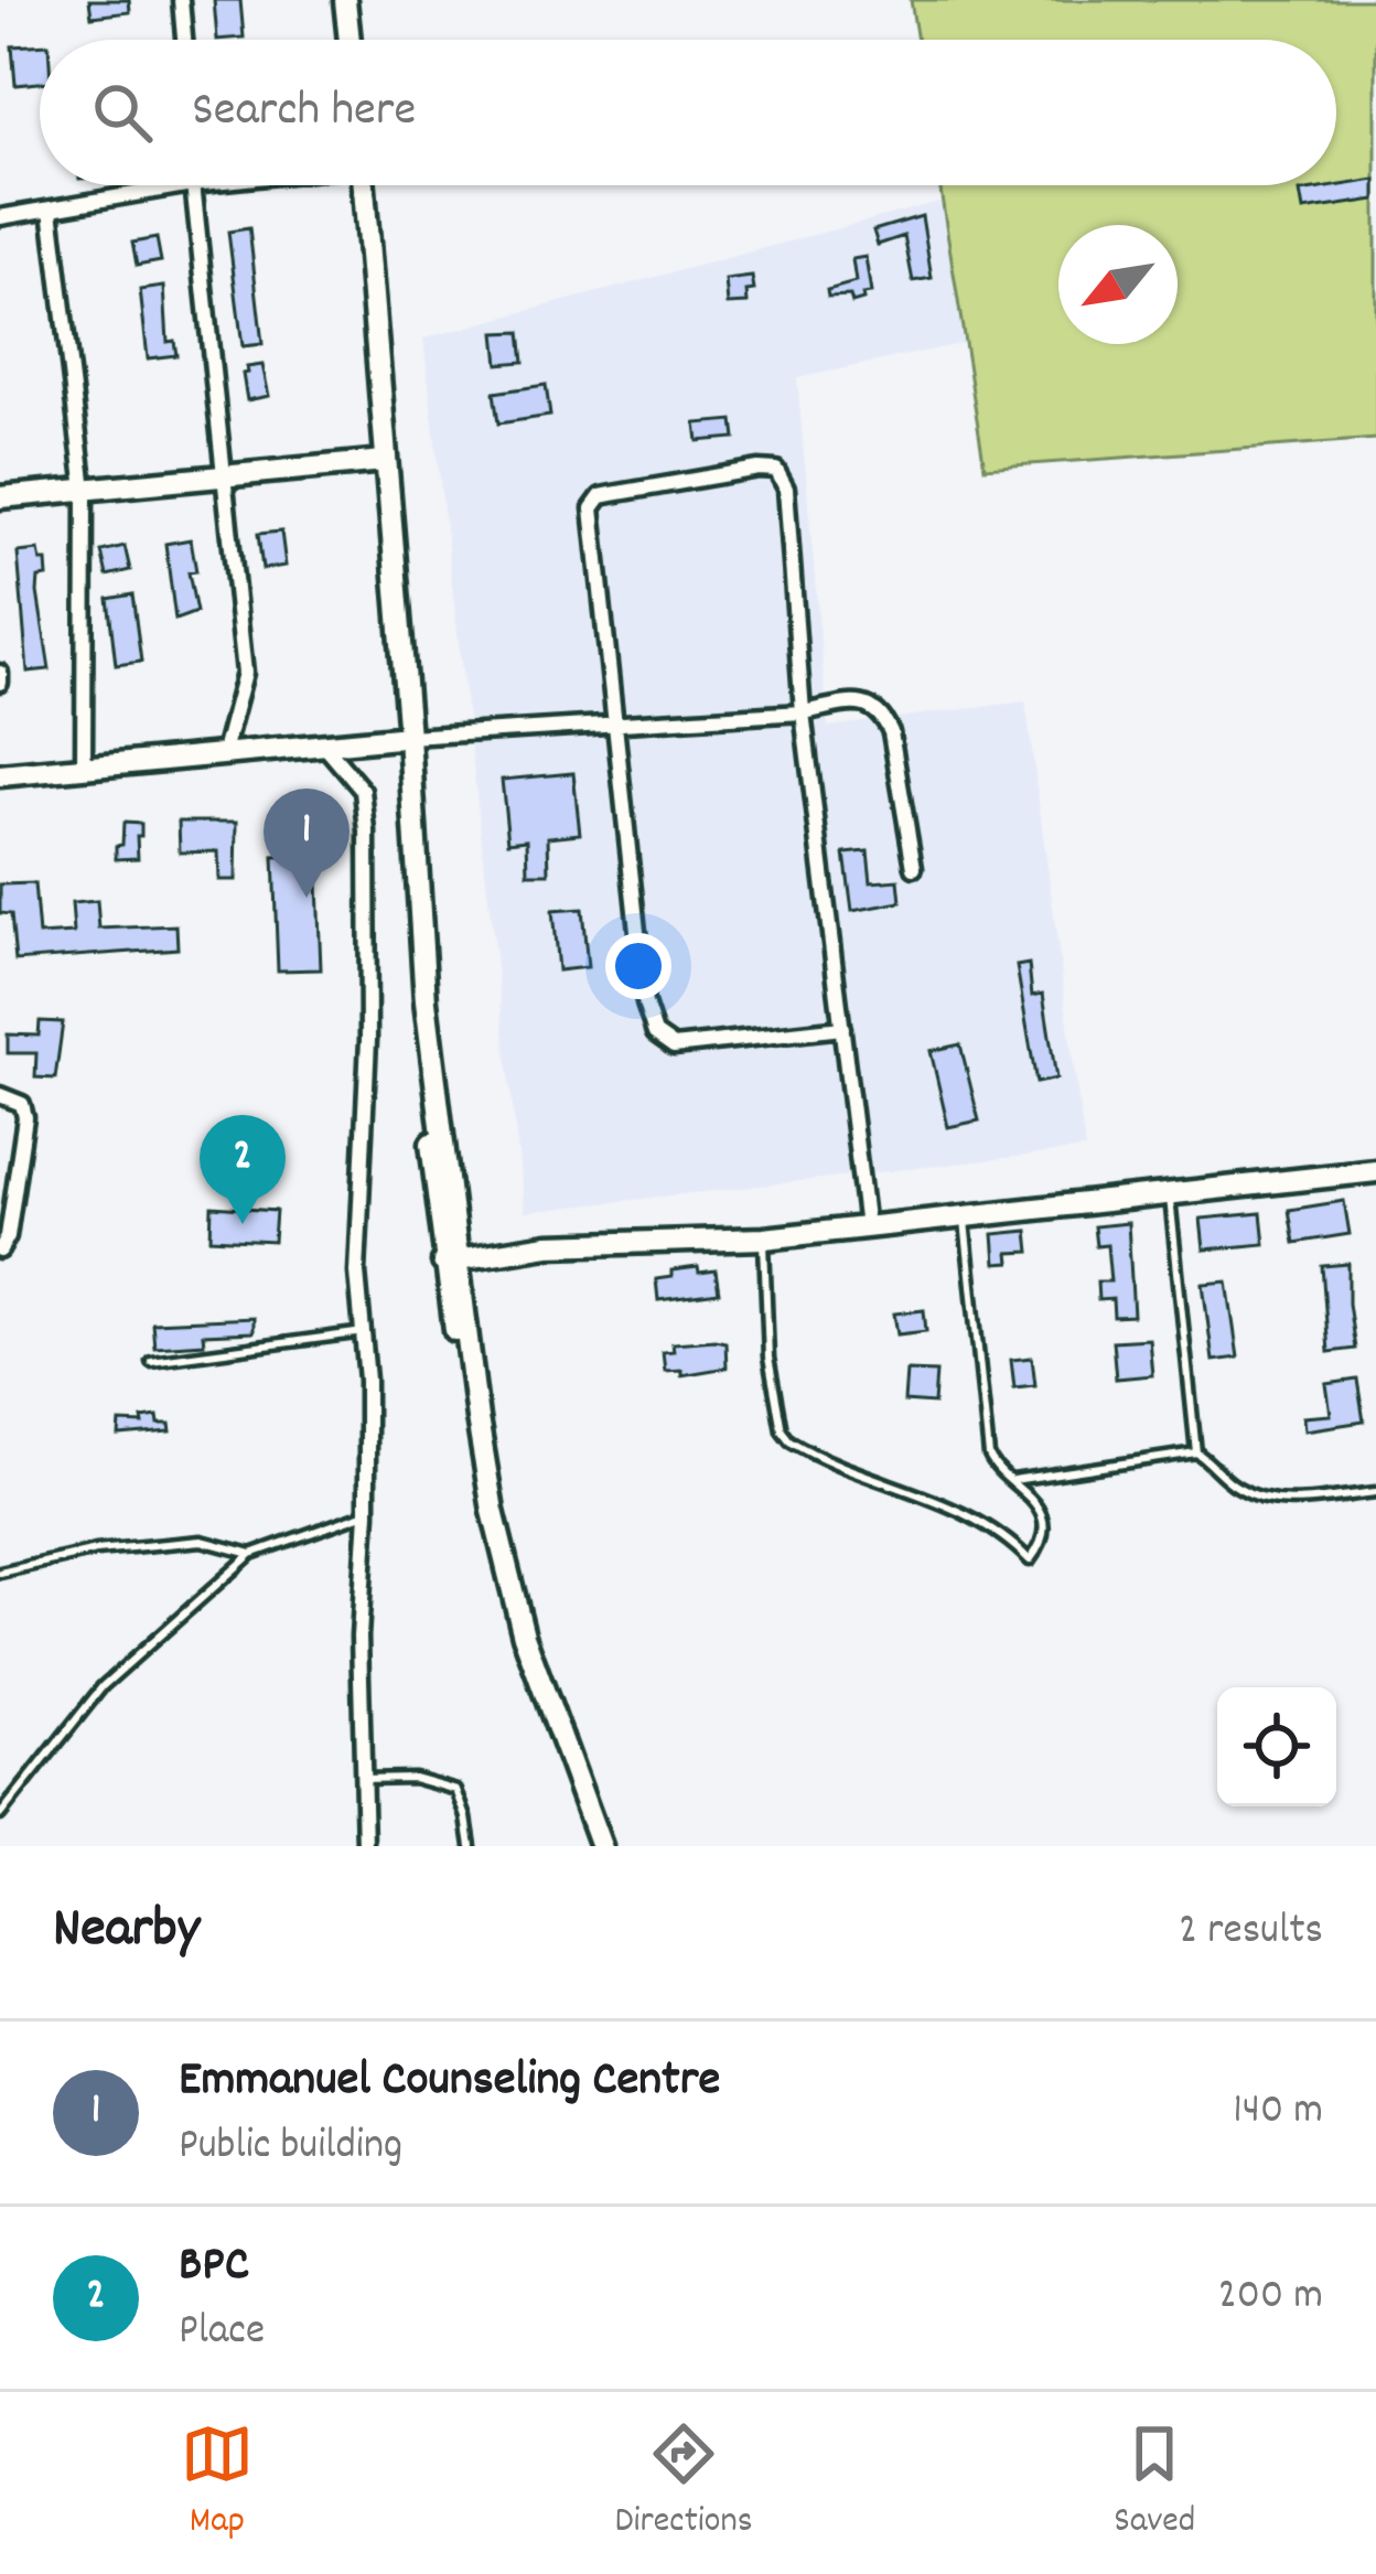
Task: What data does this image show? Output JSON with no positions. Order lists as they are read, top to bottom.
{
  "north": "bottom left",
  "page": {
    "search": "Search here",
    "pins": ["1", "2"],
    "heading": ["Nearby", "2 results"],
    "list": [
      {
        "mark": "1",
        "name": "Emmanuel Counseling Centre",
        "note": "Public building",
        "value": "140 m"
      },
      {
        "mark": "2",
        "name": "BPC",
        "note": "Place",
        "value": "200 m"
      }
    ],
    "nav": ["Map", "Directions", "Saved"]
  }
}
